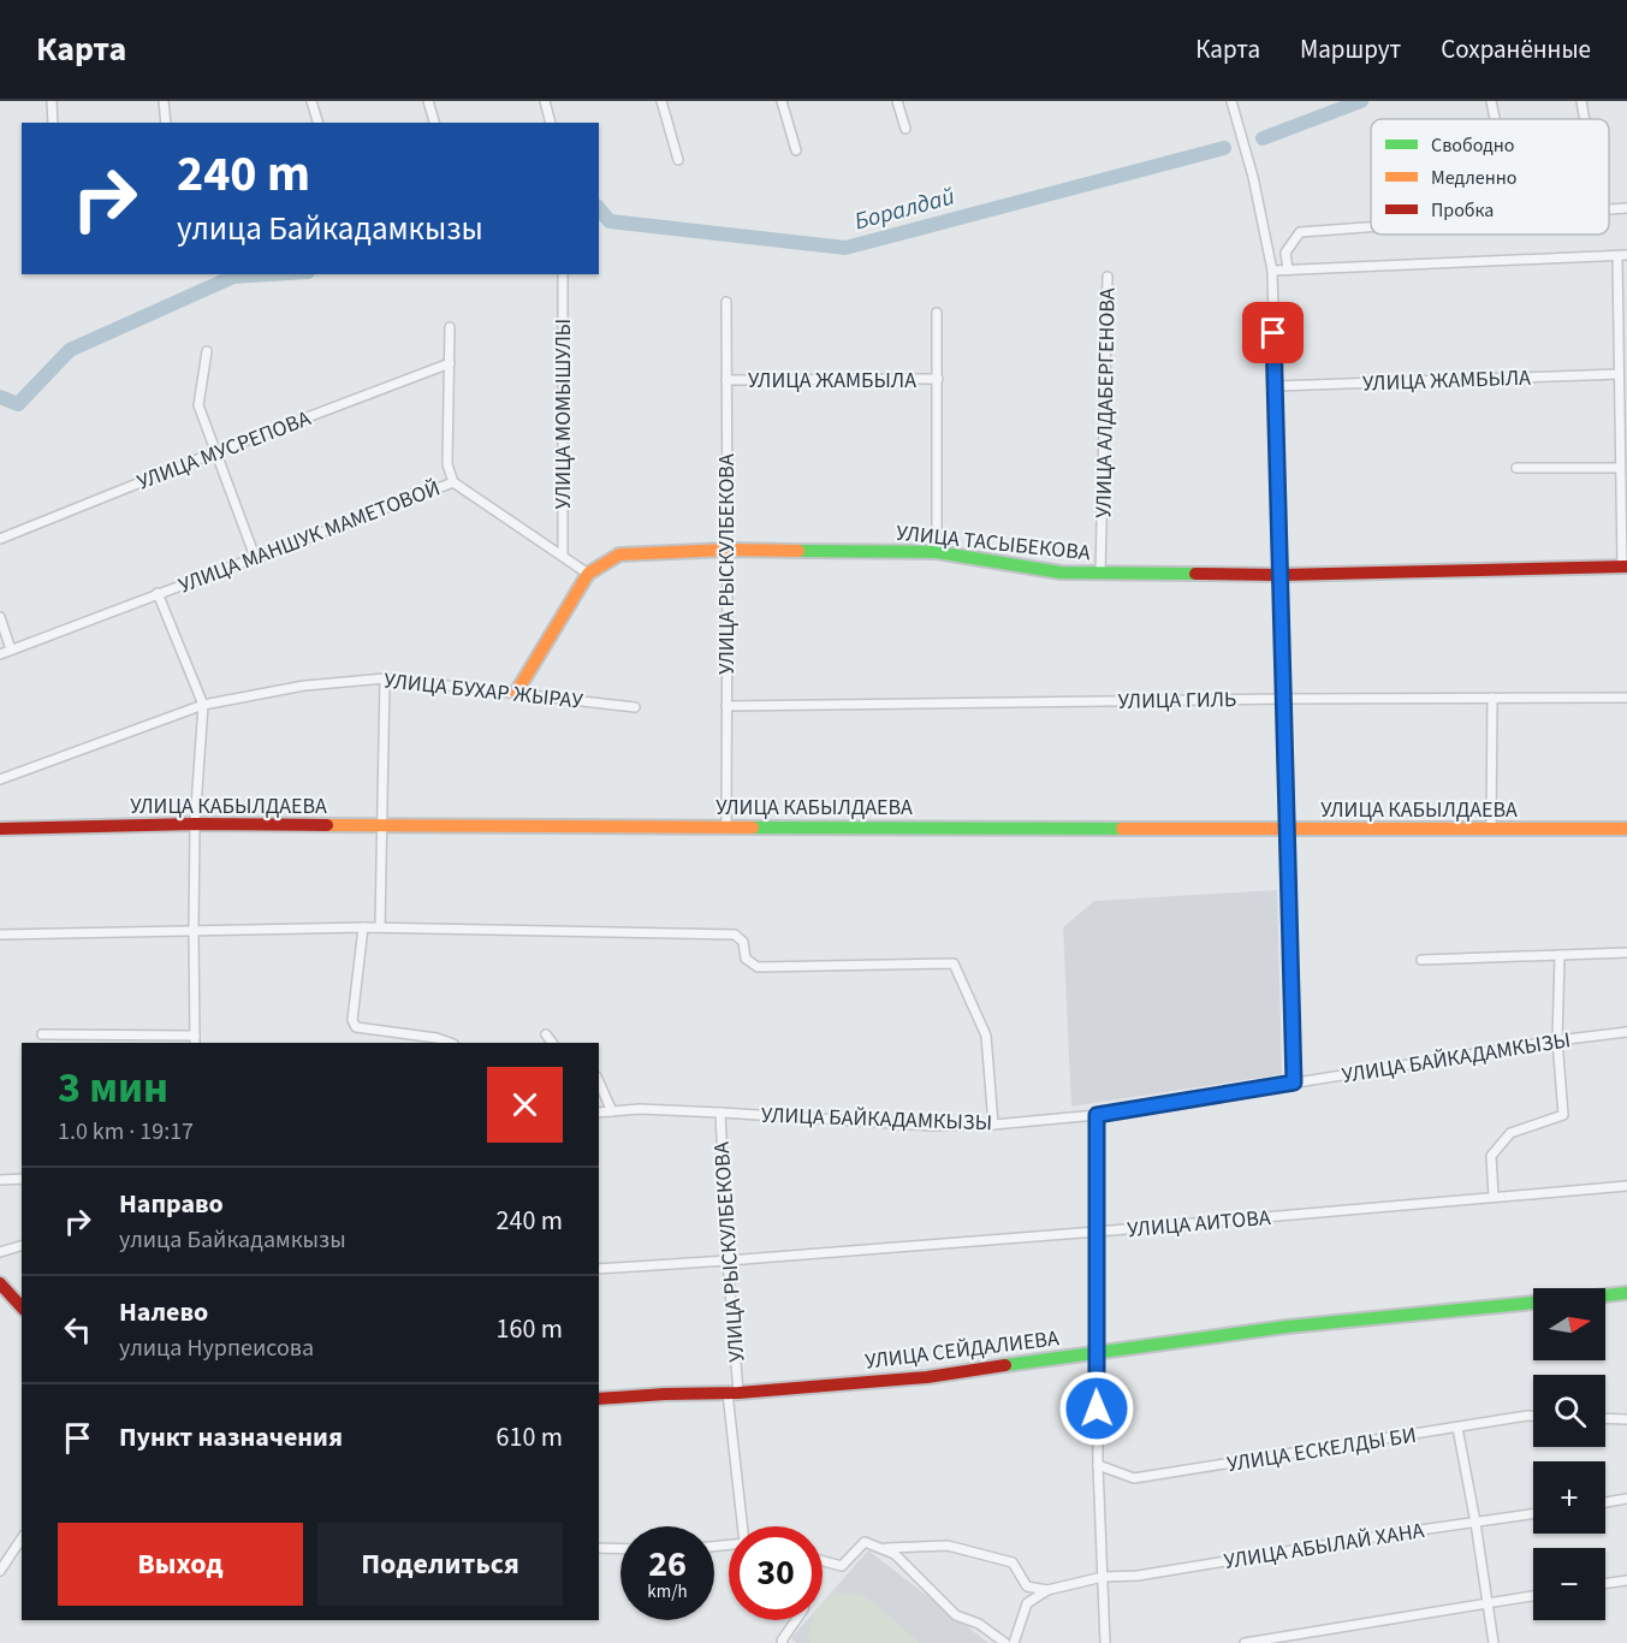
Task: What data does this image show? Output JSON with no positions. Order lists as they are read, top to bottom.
{
  "streets": {
    "street": [
      "УЛИЦА ЖАМБЫЛА",
      "УЛИЦА АЛДАБЕРГЕНОВА",
      "УЛИЦА МОМЫШУЛЫ",
      "УЛИЦА МУСРЕПОВА",
      "УЛИЦА МАНШУК МАМЕТОВОЙ",
      "УЛИЦА ТАСЫБЕКОВА",
      "УЛИЦА РЫСКУЛБЕКОВА",
      "УЛИЦА БУХАР ЖЫРАУ",
      "УЛИЦА ГИЛЬ",
      "УЛИЦА КАБЫЛДАЕВА",
      "УЛИЦА БАЙКАДАМКЫЗЫ",
      "УЛИЦА АИТОВА",
      "УЛИЦА СЕЙДАЛИЕВА",
      "УЛИЦА ЕСКЕЛДЫ БИ",
      "УЛИЦА АБЫЛАЙ ХАНА"
    ]
  },
  "crossings": [
    ["УЛИЦА ЖАМБЫЛА", "УЛИЦА РЫСКУЛБЕКОВА"],
    ["УЛИЦА АЛДАБЕРГЕНОВА", "УЛИЦА ТАСЫБЕКОВА"],
    ["УЛИЦА МОМЫШУЛЫ", "УЛИЦА МАНШУК МАМЕТОВОЙ"],
    ["УЛИЦА МАНШУК МАМЕТОВОЙ", "УЛИЦА ТАСЫБЕКОВА"],
    ["УЛИЦА ТАСЫБЕКОВА", "УЛИЦА РЫСКУЛБЕКОВА"],
    ["УЛИЦА ТАСЫБЕКОВА", "УЛИЦА БУХАР ЖЫРАУ"],
    ["УЛИЦА РЫСКУЛБЕКОВА", "УЛИЦА ГИЛЬ"],
    ["УЛИЦА РЫСКУЛБЕКОВА", "УЛИЦА КАБЫЛДАЕВА"],
    ["УЛИЦА РЫСКУЛБЕКОВА", "УЛИЦА БАЙКАДАМКЫЗЫ"],
    ["УЛИЦА РЫСКУЛБЕКОВА", "УЛИЦА АИТОВА"],
    ["УЛИЦА РЫСКУЛБЕКОВА", "УЛИЦА СЕЙДАЛИЕВА"]
  ],
  "water": ["Боралдай"],
  "legend": ["Свободно", "Медленно", "Пробка"],
  "north": "right",
  "page": {
    "header": "Карта",
    "nav": ["Карта", "Маршрут", "Сохранённые"],
    "turn": ["240 m", "улица Байкадамкызы"],
    "heading": ["3 мин", "1.0 km · 19:17"],
    "list": [
      {
        "name": "Направо",
        "note": "улица Байкадамкызы",
        "value": "240 m"
      },
      {
        "name": "Налево",
        "note": "улица Нурпеисова",
        "value": "160 m"
      },
      {
        "name": "Пункт назначения",
        "value": "610 m"
      }
    ],
    "map_buttons": ["+", "−"],
    "buttons": ["Выход", "Поделиться"],
    "speed": "26 km/h",
    "limit": "30"
  }
}
